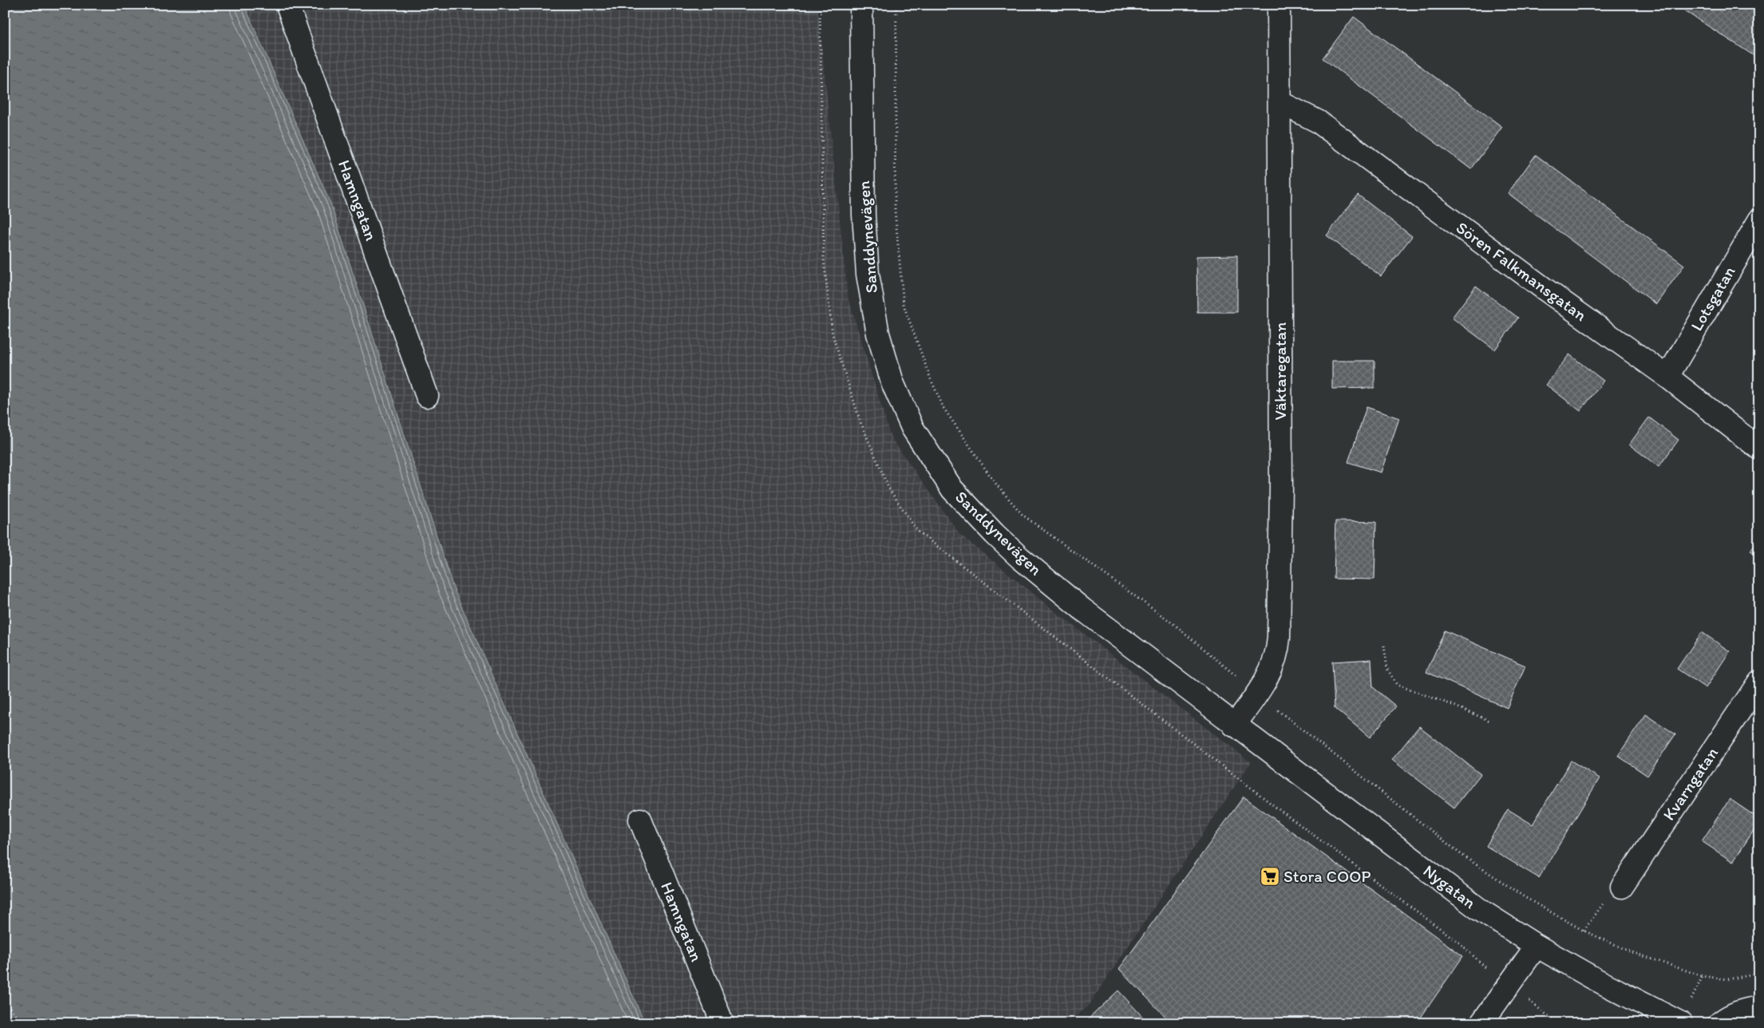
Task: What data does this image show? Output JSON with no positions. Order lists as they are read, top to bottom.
{
  "streets": {
    "street": [
      "Hamngatan",
      "Sanddynevägen",
      "Sören Falkmansgatan",
      "Lotsgatan",
      "Väktaregatan",
      "Kvarngatan",
      "Nygatan"
    ]
  },
  "crossings": [
    ["Sanddynevägen", "Väktaregatan"],
    ["Sanddynevägen", "Nygatan"],
    ["Sören Falkmansgatan", "Lotsgatan"],
    ["Sören Falkmansgatan", "Väktaregatan"],
    ["Väktaregatan", "Nygatan"]
  ],
  "places": {
    "supermarket": ["Stora COOP"]
  }
}
